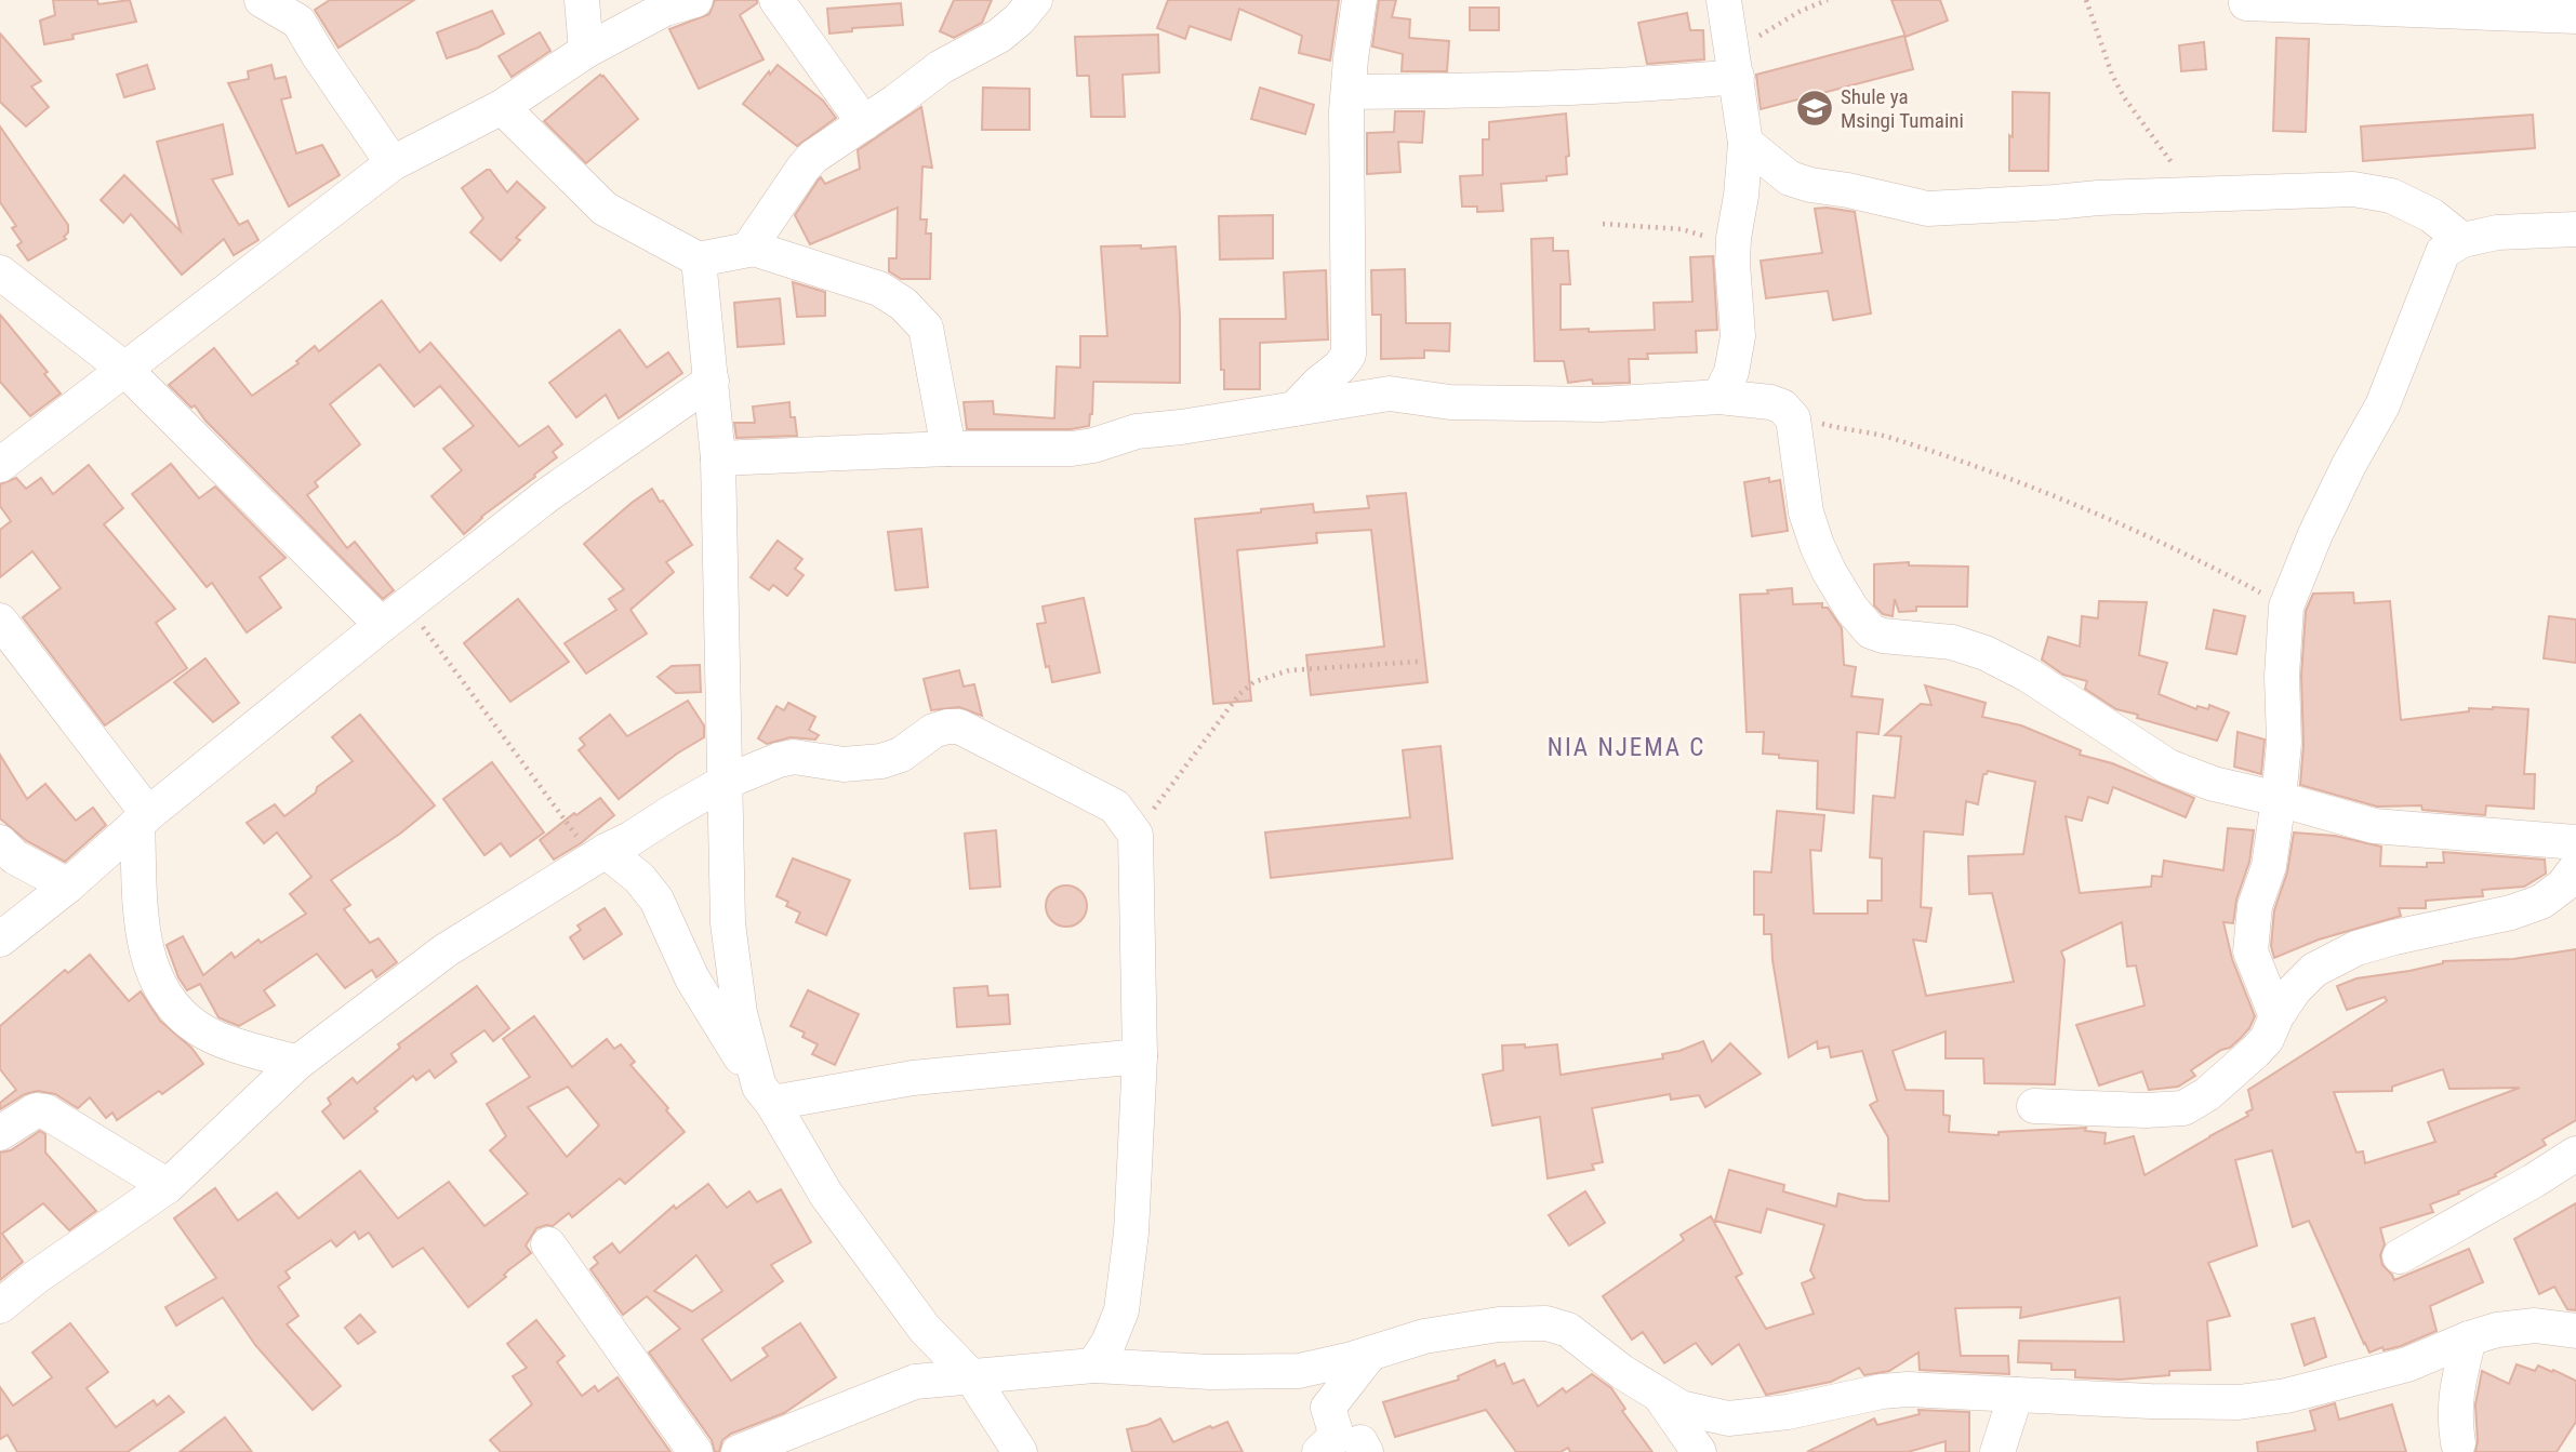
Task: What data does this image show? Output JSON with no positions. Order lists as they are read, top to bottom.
{
  "districts": ["NIA NJEMA C"],
  "places": {
    "school or university": ["Shule ya Msingi Tumaini"]
  }
}
